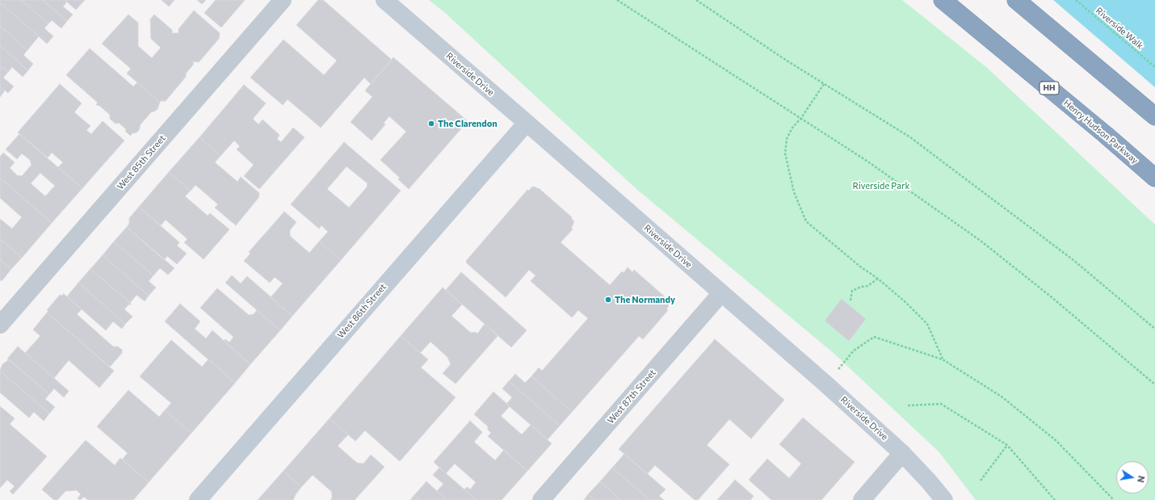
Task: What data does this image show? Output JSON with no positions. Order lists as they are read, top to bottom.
{
  "streets": {
    "highway": ["HH", "Henry Hudson Parkway"],
    "main road": ["Riverside Drive", "West 86th Street"],
    "street": ["West 85th Street", "West 87th Street"],
    "path": ["Riverside Walk"]
  },
  "crossings": [
    ["Riverside Drive", "West 86th Street"],
    ["Riverside Drive", "West 87th Street"]
  ],
  "parks": ["Riverside Park"],
  "places": ["The Clarendon", "The Normandy"],
  "north": "right"
}
